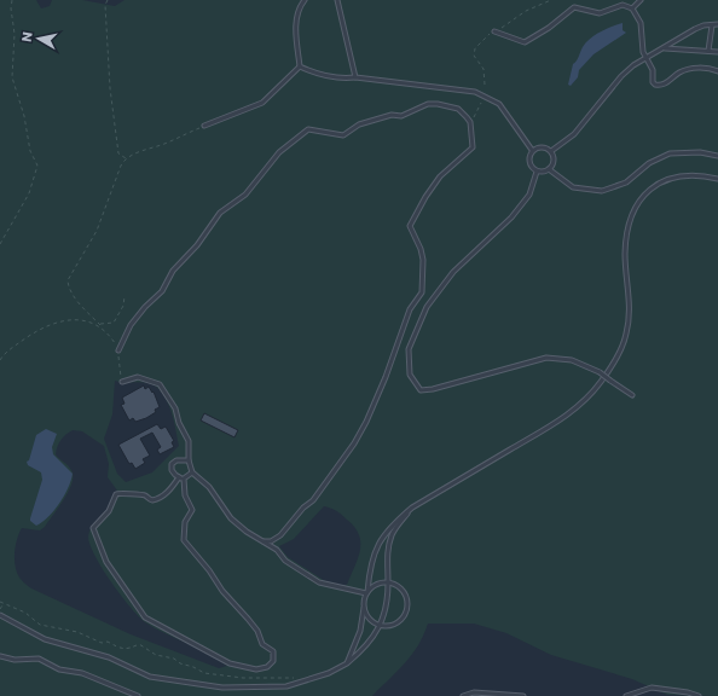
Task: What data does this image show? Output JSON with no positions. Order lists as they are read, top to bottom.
{
  "north": "left"
}
